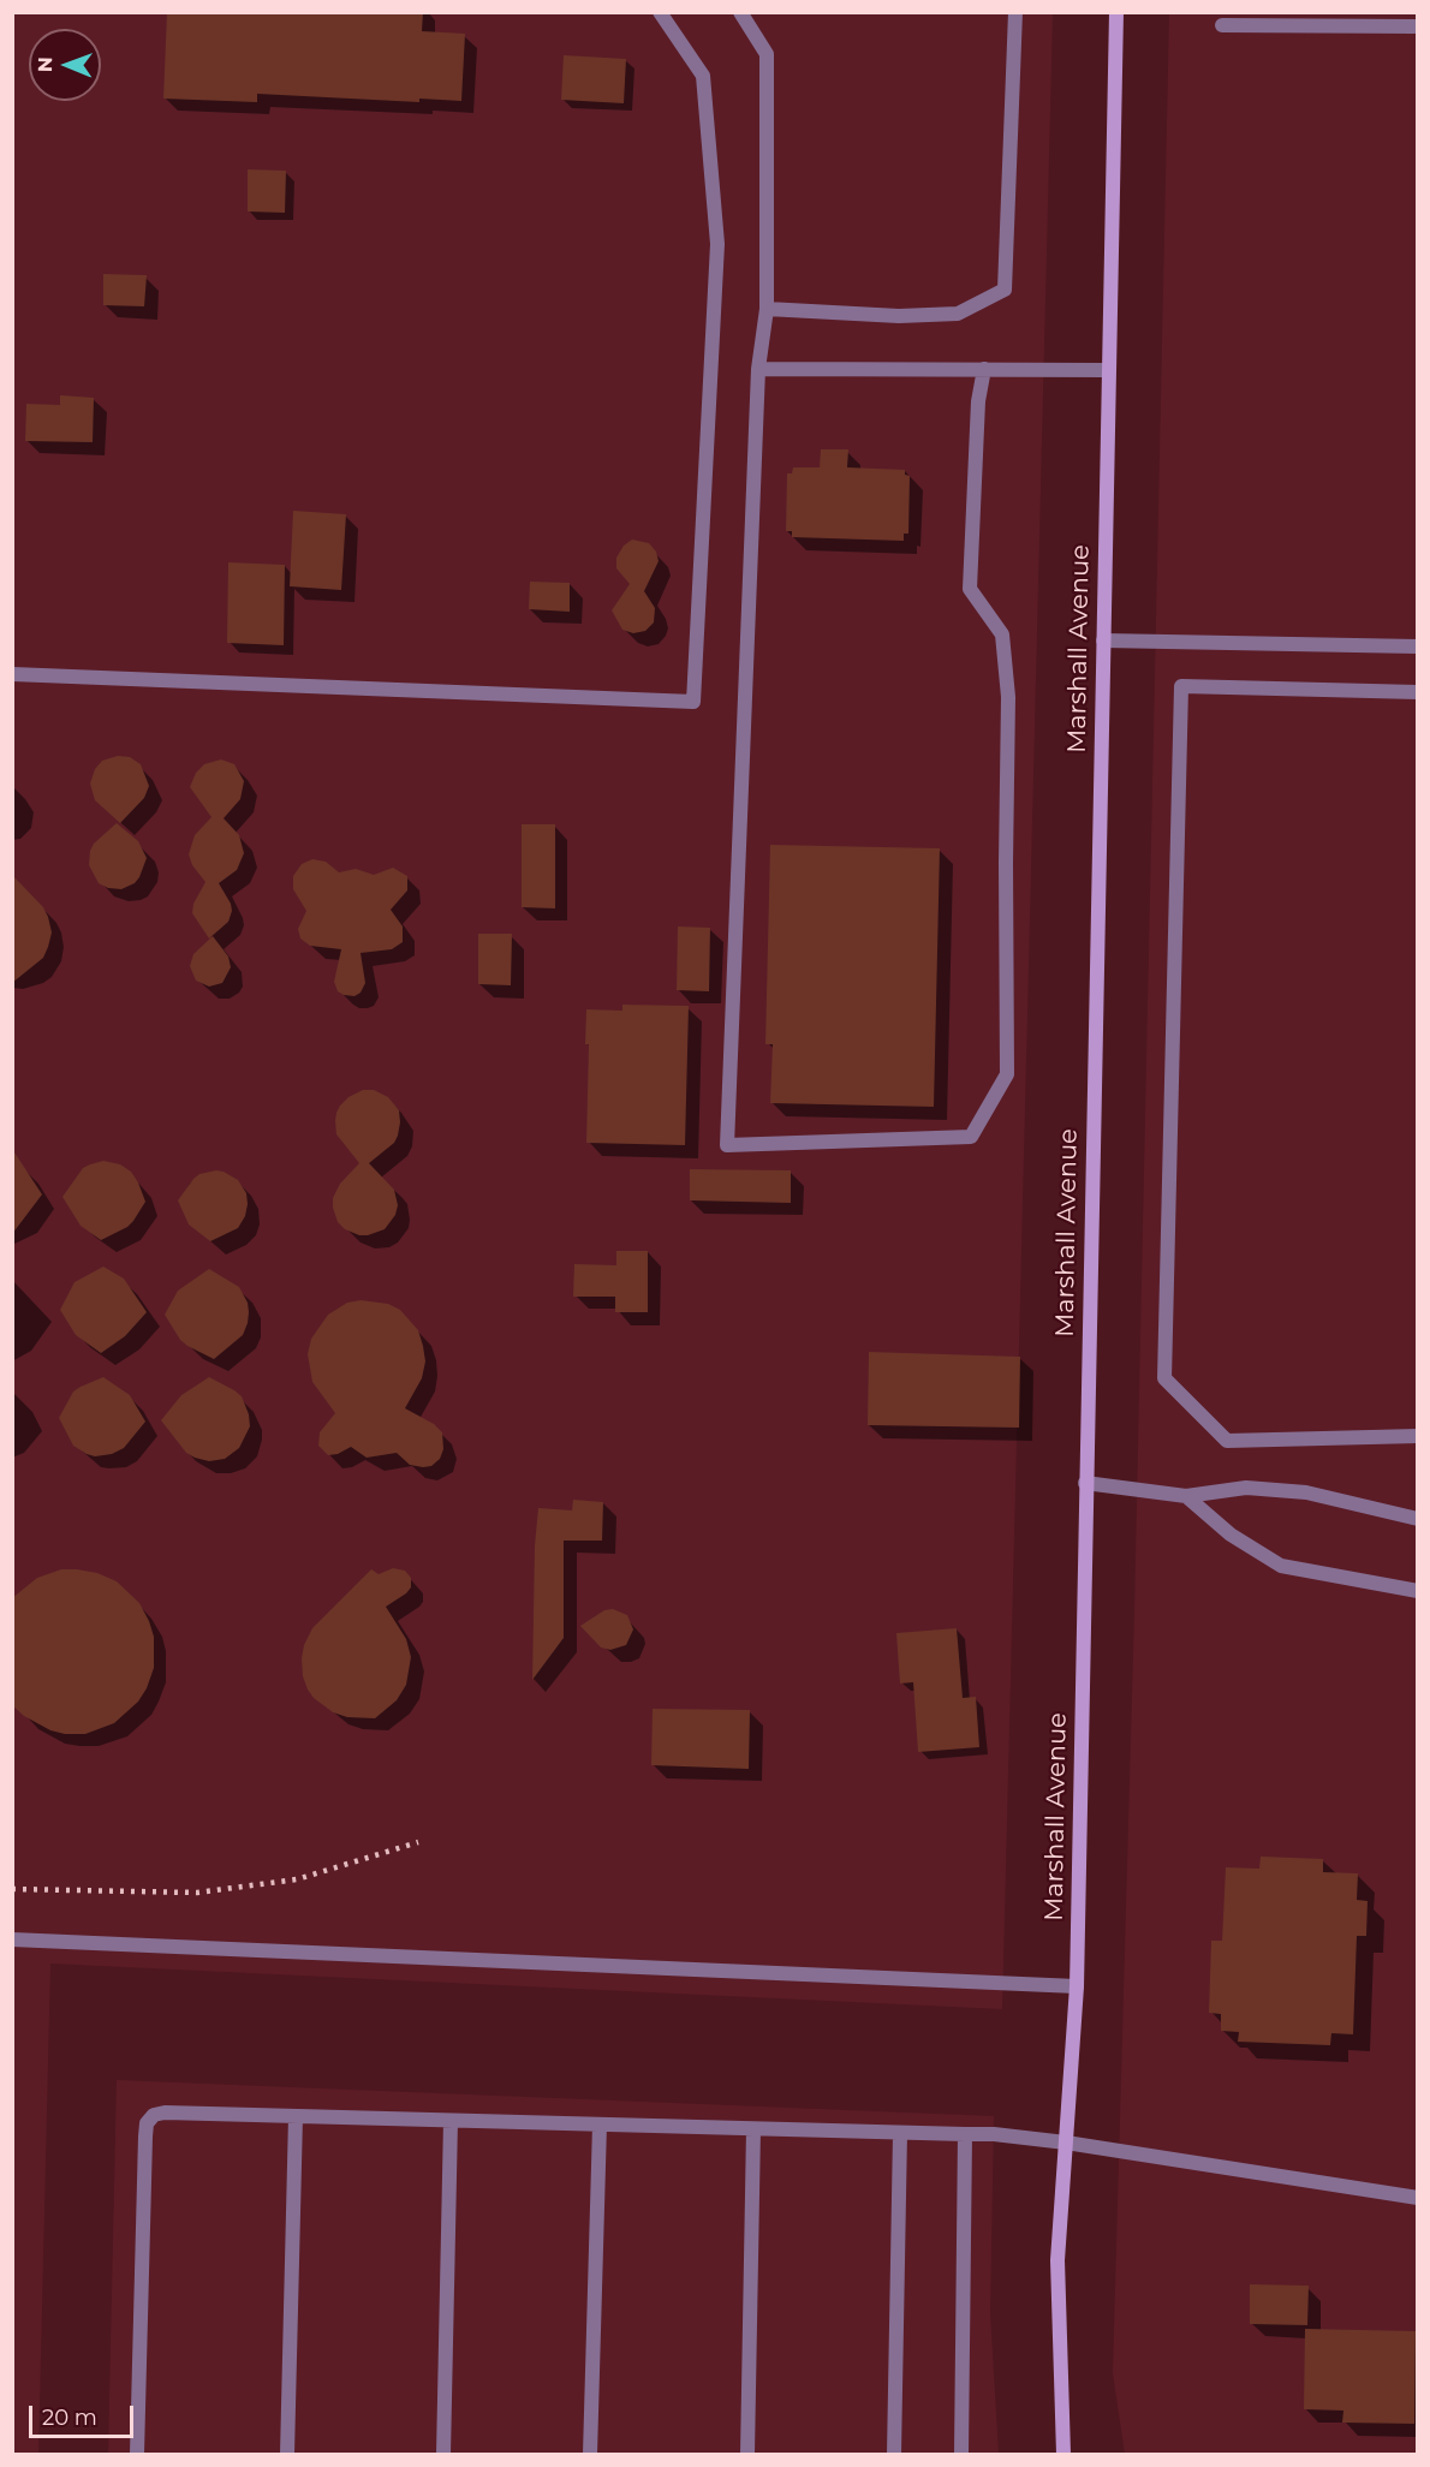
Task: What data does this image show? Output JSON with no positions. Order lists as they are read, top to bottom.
{
  "streets": {
    "street": ["Marshall Avenue"]
  },
  "scale_bar": "20 m",
  "north": "left"
}
